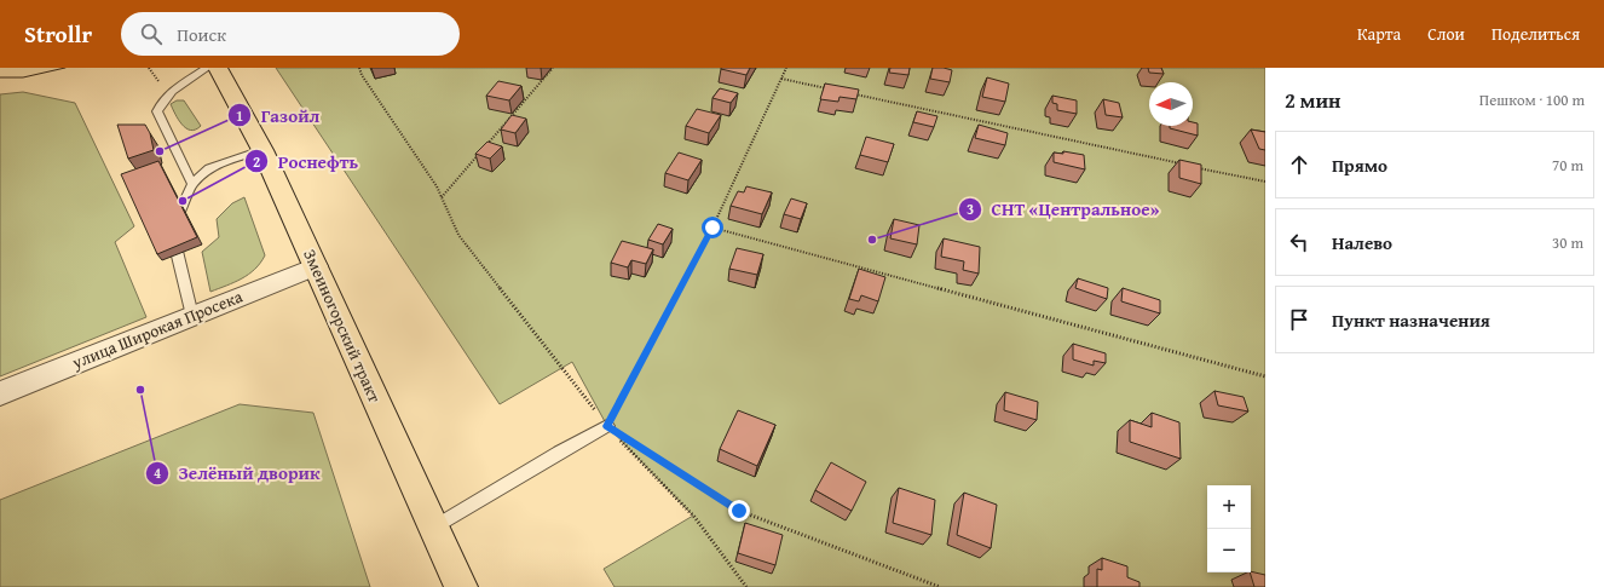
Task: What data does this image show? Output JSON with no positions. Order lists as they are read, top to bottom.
{
  "streets": {
    "highway": ["Змеиногорский тракт"],
    "street": ["улица Широкая Просека"]
  },
  "crossings": [
    ["Змеиногорский тракт", "улица Широкая Просека"]
  ],
  "places": [
    "Газойл",
    "Роснефть",
    "СНТ «Центральное»",
    "Зелёный дворик"
  ],
  "north": "left",
  "page": {
    "header": "Strollr",
    "search": "Поиск",
    "nav": ["Карта", "Слои", "Поделиться"],
    "heading": ["2 мин", "Пешком · 100 m"],
    "list": [
      ["Прямо", "70 m"],
      ["Налево", "30 m"],
      "Пункт назначения"
    ],
    "map_buttons": ["+", "−"]
  }
}
